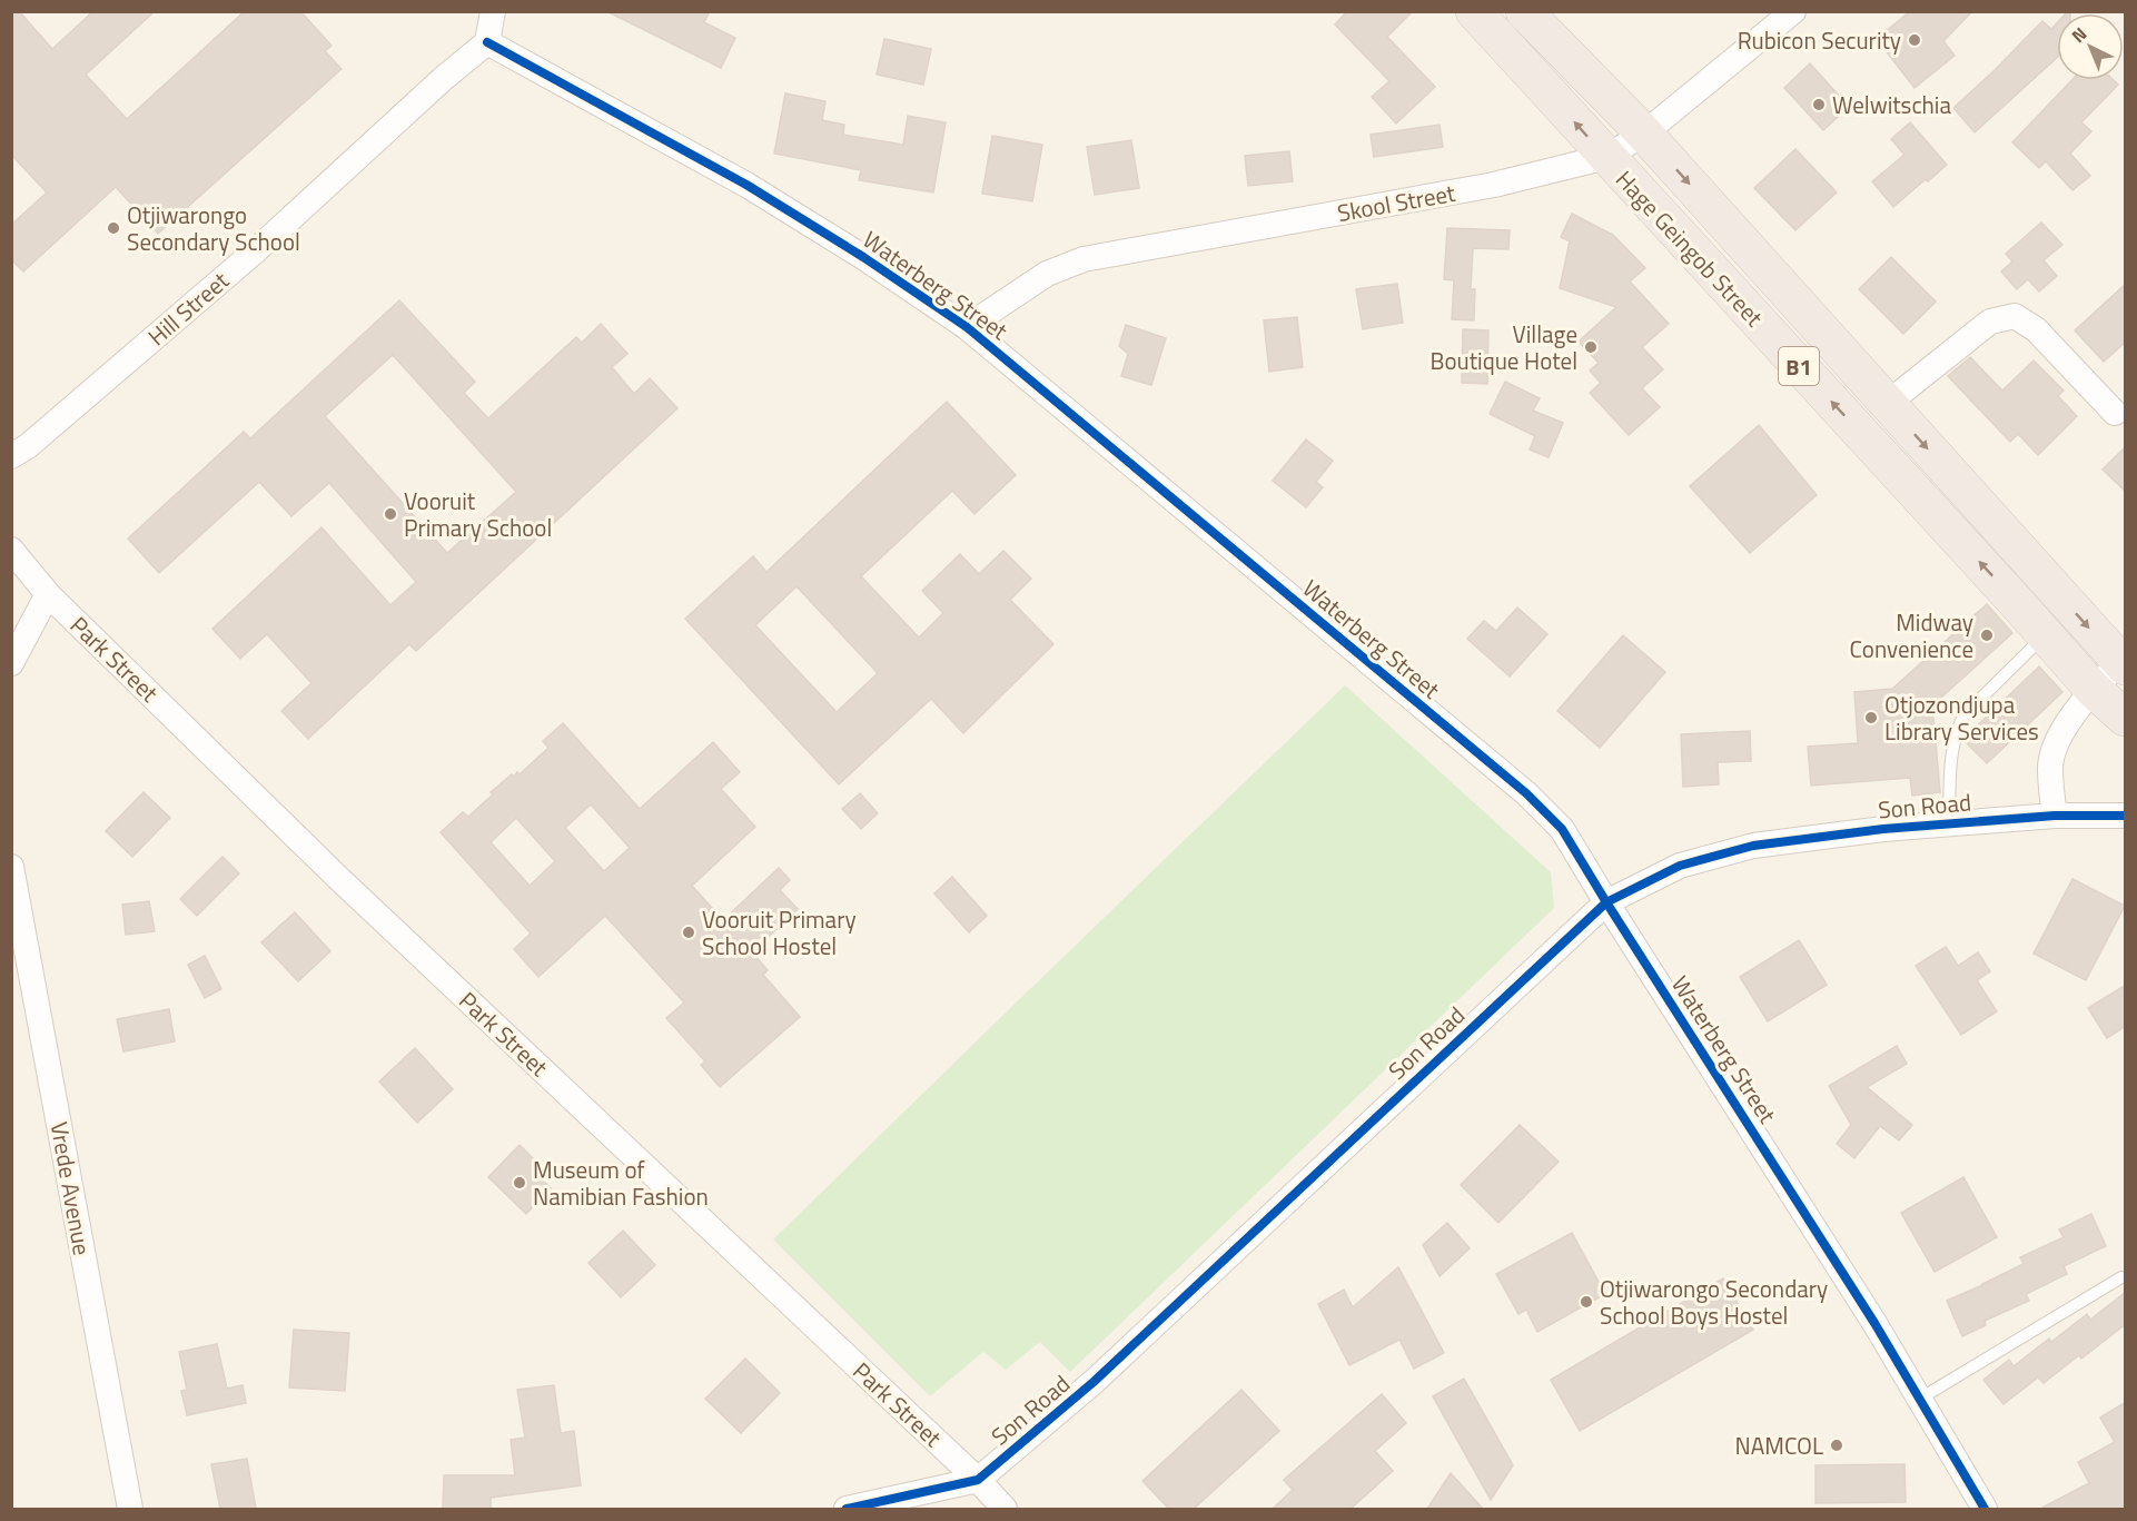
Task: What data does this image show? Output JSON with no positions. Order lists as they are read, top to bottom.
{
  "streets": {
    "highway": ["Hage Geingob Street", "B1"],
    "street": [
      "Skool Street",
      "Waterberg Street",
      "Hill Street",
      "Park Street",
      "Son Road",
      "Vrede Avenue"
    ]
  },
  "crossings": [
    ["Skool Street", "Hage Geingob Street"],
    ["Skool Street", "Waterberg Street"],
    ["Waterberg Street", "Hill Street"],
    ["Waterberg Street", "Son Road"],
    ["Park Street", "Son Road"]
  ],
  "places": [
    "Rubicon Security",
    "Welwitschia",
    "Otjiwarongo Secondary School",
    "Village Boutique Hotel",
    "Vooruit Primary School",
    "Midway Convenience",
    "Otjozondjupa Library Services",
    "Vooruit Primary School Hostel",
    "Museum of Namibian Fashion",
    "Otjiwarongo Secondary School Boys Hostel",
    "NAMCOL"
  ],
  "north": "top left"
}
